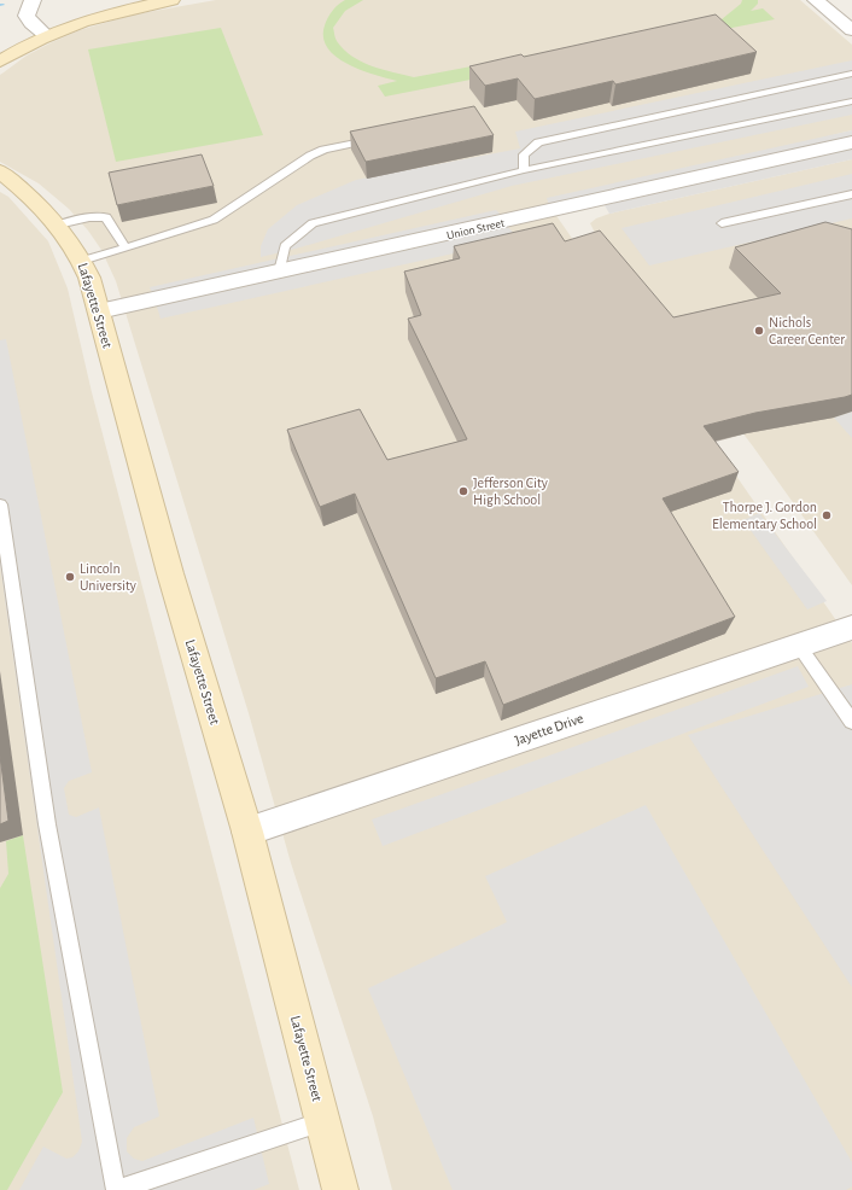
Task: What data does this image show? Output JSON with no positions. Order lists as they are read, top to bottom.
{
  "streets": {
    "main road": ["Lafayette Street"],
    "street": ["Union Street", "Jayette Drive"]
  },
  "crossings": [
    ["Union Street", "Lafayette Street"],
    ["Lafayette Street", "Jayette Drive"]
  ],
  "places": [
    "Nichols Career Center",
    "Jefferson City High School",
    "Thorpe J. Gordon Elementary School",
    "Lincoln University"
  ]
}
